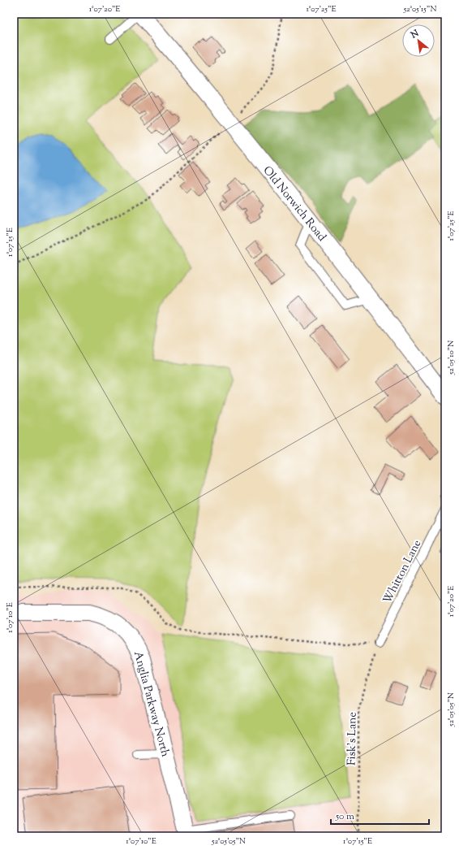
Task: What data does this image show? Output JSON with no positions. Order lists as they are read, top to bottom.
{
  "streets": {
    "street": ["Old Norwich Road", "Anglia Parkway North"],
    "lane": ["Whitton Lane"],
    "path": ["Fisk's Lane"]
  },
  "crossings": [
    ["Whitton Lane", "Fisk's Lane"]
  ],
  "scale_bar": "50 m",
  "north": "top left",
  "coordinates": [
    "1°07'20\"E",
    "1°07'25\"E",
    "52°05'15\"N",
    "1°07'15\"E",
    "52°05'10\"N",
    "1°07'10\"E",
    "52°05'05\"N"
  ]
}
